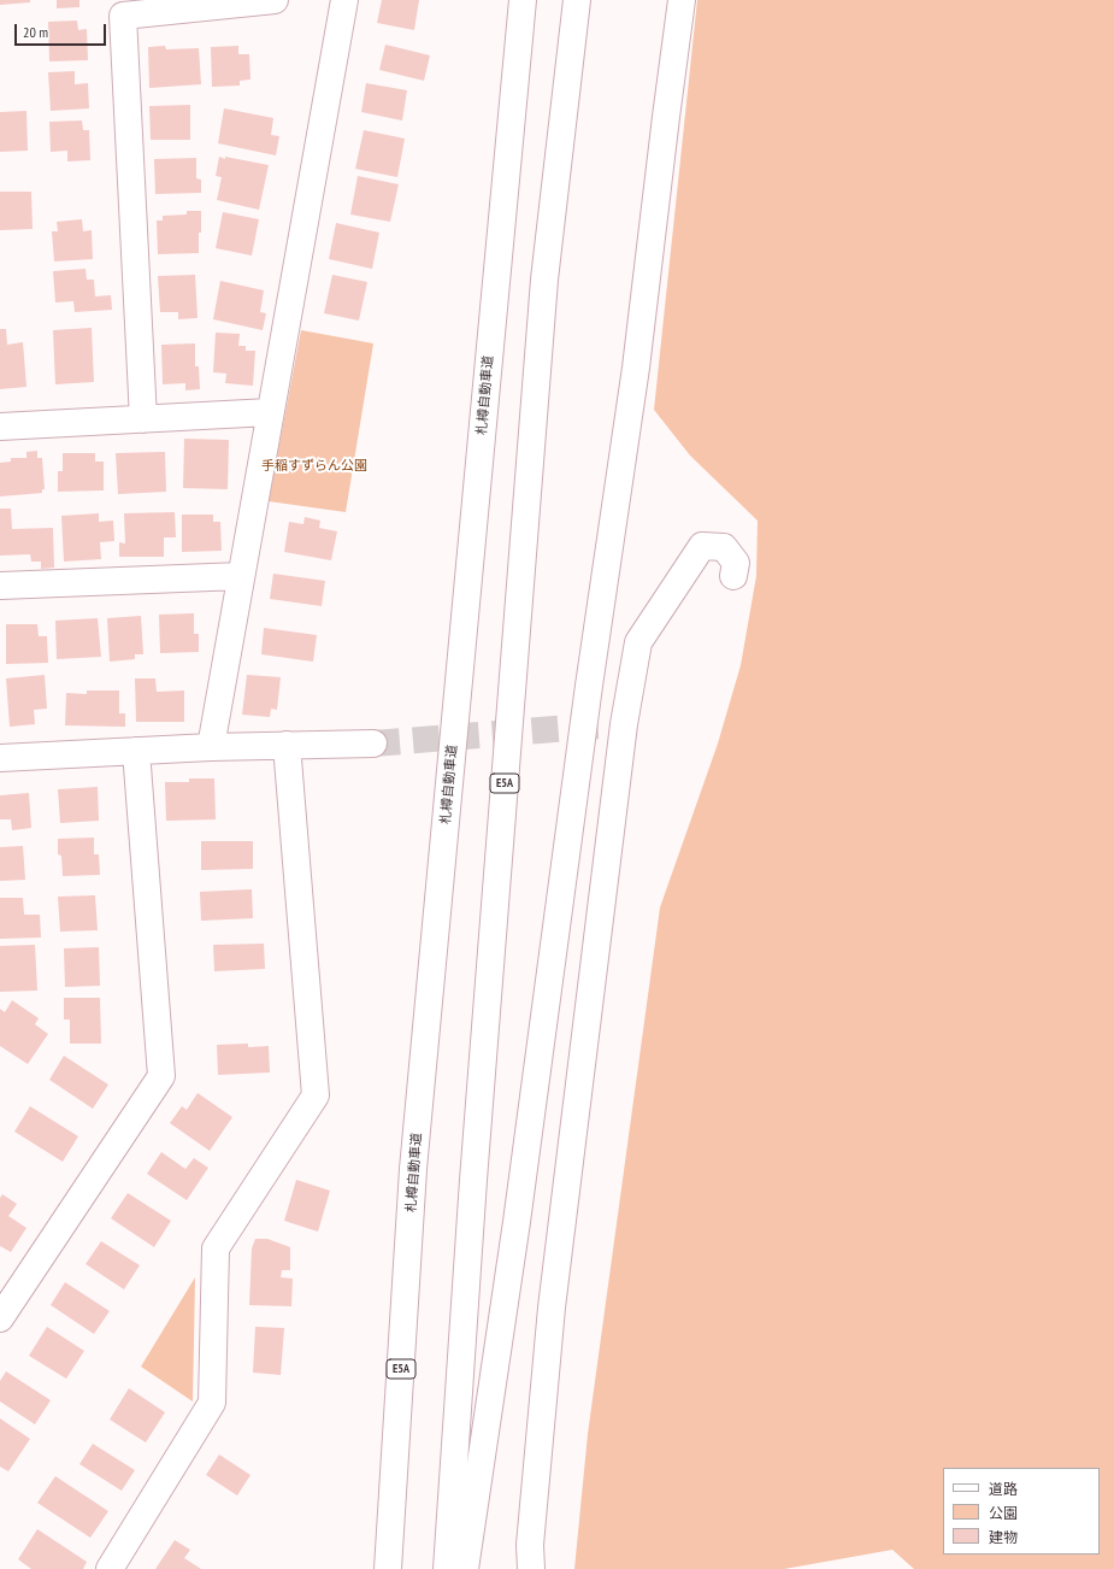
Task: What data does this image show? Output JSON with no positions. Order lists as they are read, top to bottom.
{
  "streets": {
    "main road": ["札樽自動車道", "E5A"]
  },
  "parks": ["手稲すずらん公園"],
  "legend": ["道路", "公園", "建物"],
  "scale_bar": "20 m"
}
